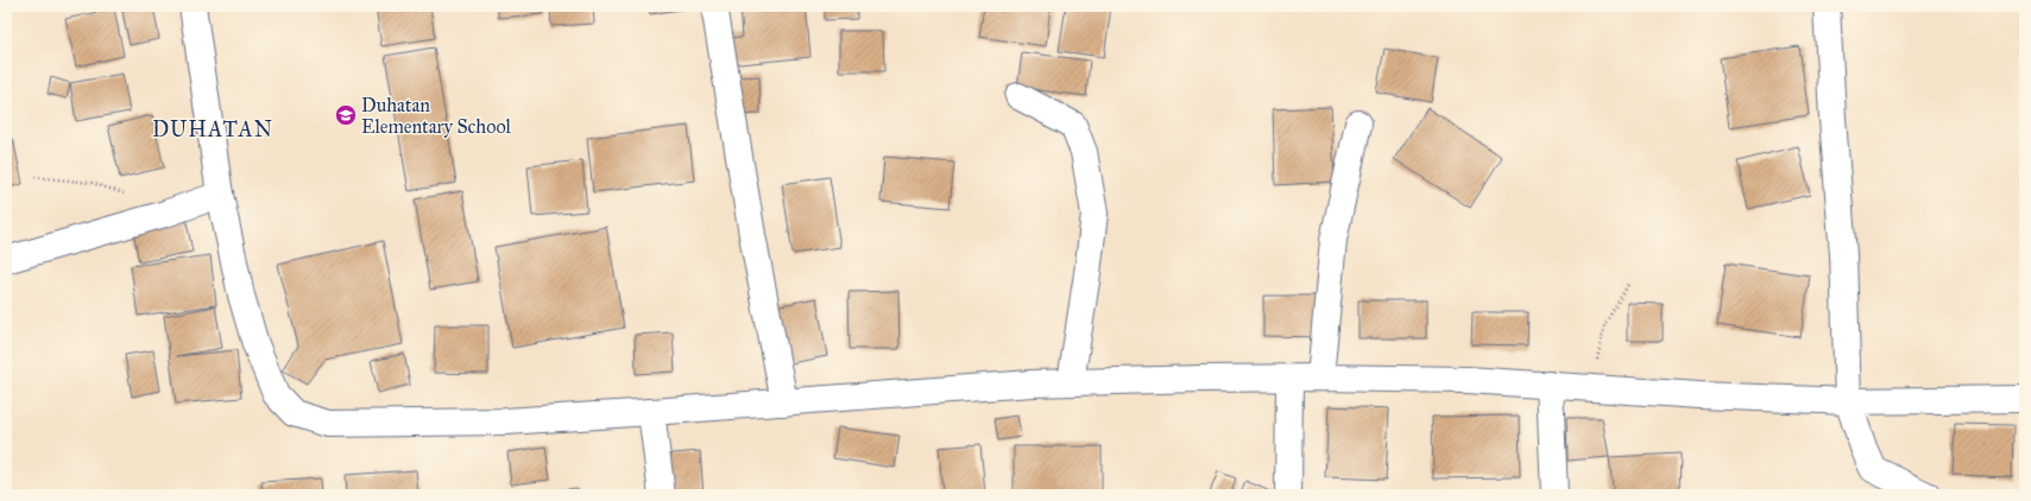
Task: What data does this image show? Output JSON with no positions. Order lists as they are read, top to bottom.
{
  "districts": ["DUHATAN"],
  "places": {
    "school or university": ["Duhatan Elementary School"]
  }
}
